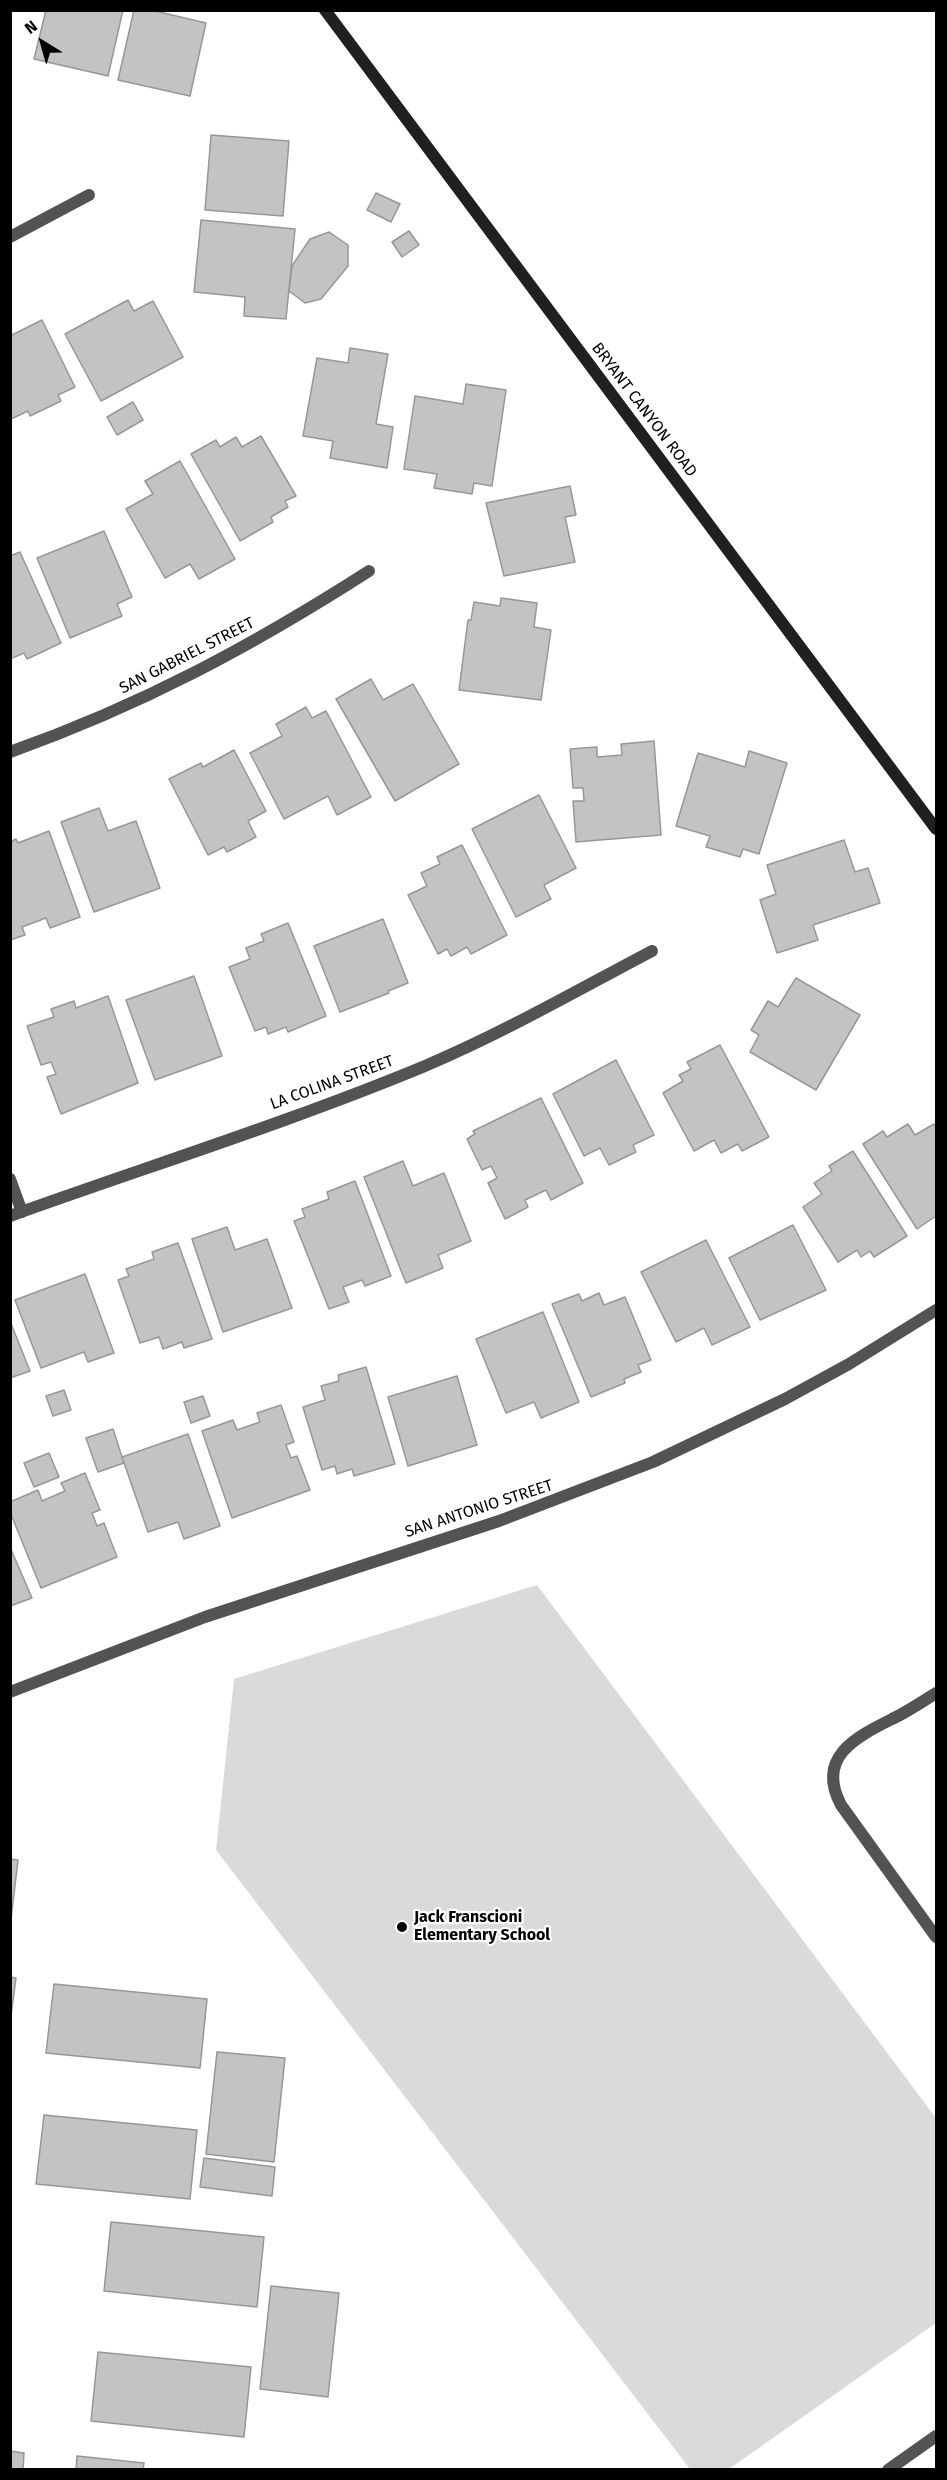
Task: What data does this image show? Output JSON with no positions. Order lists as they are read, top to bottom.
{
  "streets": {
    "street": [
      "BRYANT CANYON ROAD",
      "SAN GABRIEL STREET",
      "LA COLINA STREET",
      "SAN ANTONIO STREET"
    ]
  },
  "places": ["Jack Franscioni Elementary School"],
  "north": "top left"
}
